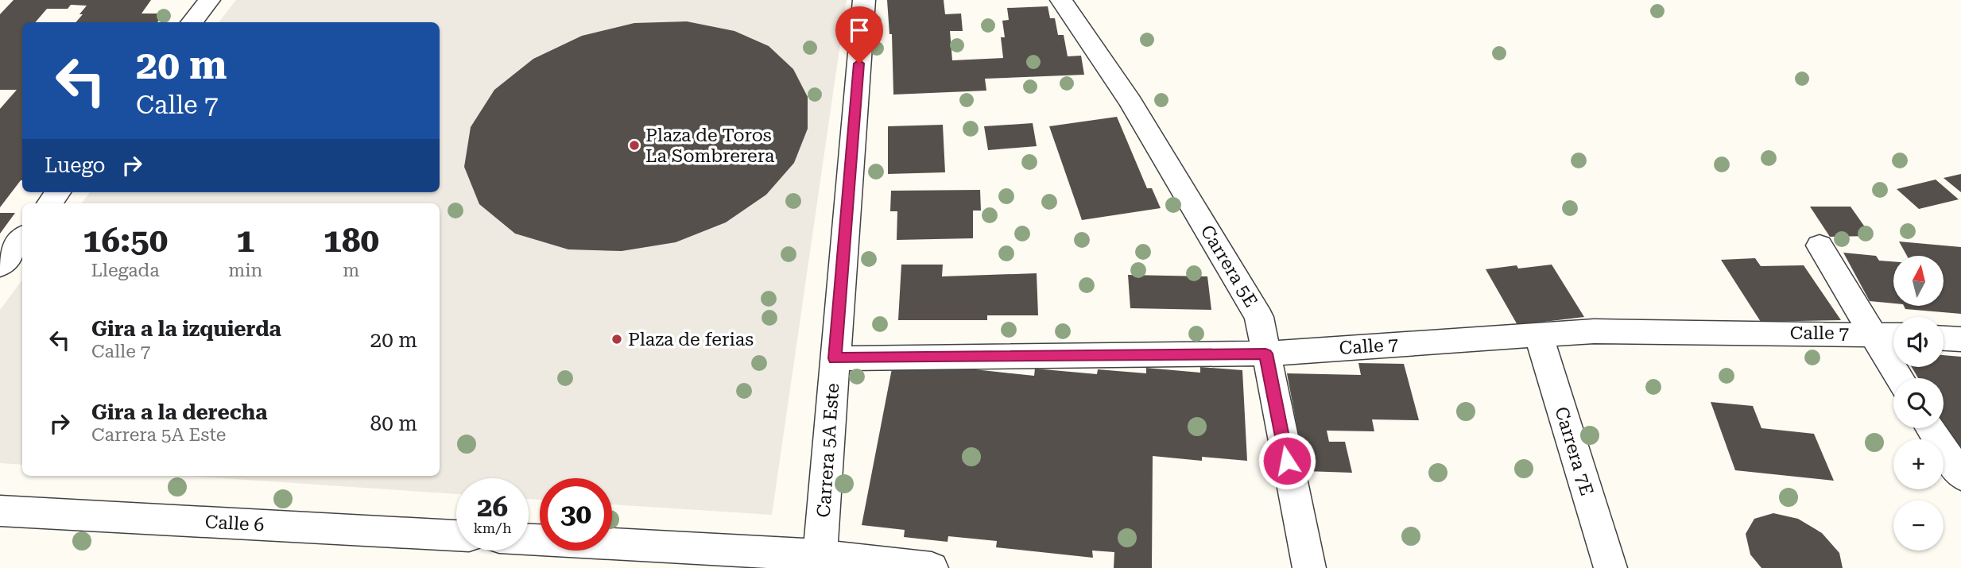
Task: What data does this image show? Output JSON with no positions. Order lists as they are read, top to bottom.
{
  "streets": {
    "street": [
      "Carrera 5E",
      "Calle 7",
      "Carrera 5A Este",
      "Carrera 7E",
      "Calle 6"
    ]
  },
  "crossings": [
    ["Carrera 5E", "Calle 7"],
    ["Calle 7", "Carrera 5A Este"],
    ["Calle 7", "Carrera 7E"]
  ],
  "places": ["Plaza de Toros La Sombrerera", "Plaza de ferias"],
  "north": "top",
  "page": {
    "turn": ["20 m", "Calle 7"],
    "then": "Luego",
    "eta": [
      "16:50",
      "Llegada",
      "1",
      "min",
      "180",
      "m"
    ],
    "map_buttons": ["+", "−"],
    "list": [
      {
        "name": "Gira a la izquierda",
        "note": "Calle 7",
        "value": "20 m"
      },
      {
        "name": "Gira a la derecha",
        "note": "Carrera 5A Este",
        "value": "80 m"
      }
    ],
    "speed": "26 km/h",
    "limit": "30"
  }
}
